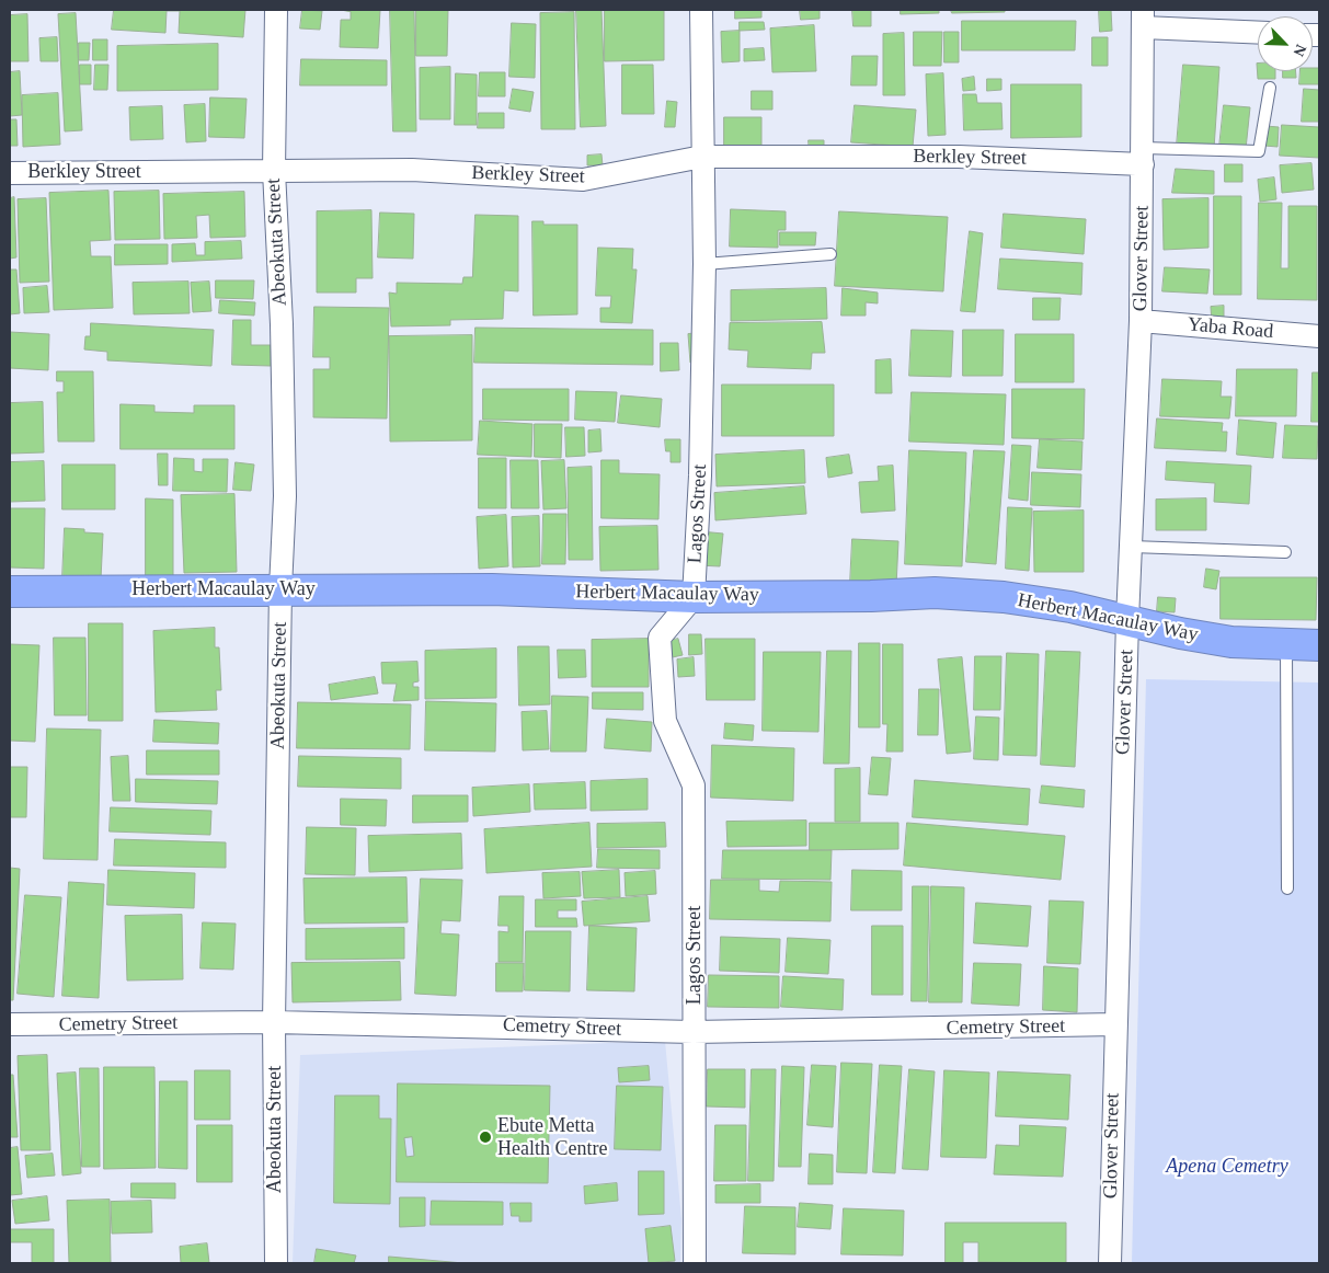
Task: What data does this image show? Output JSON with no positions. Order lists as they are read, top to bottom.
{
  "streets": {
    "highway": ["Herbert Macaulay Way"],
    "street": [
      "Berkley Street",
      "Abeokuta Street",
      "Glover Street",
      "Yaba Road",
      "Lagos Street",
      "Cemetry Street"
    ]
  },
  "crossings": [
    ["Berkley Street", "Abeokuta Street"],
    ["Berkley Street", "Glover Street"],
    ["Berkley Street", "Lagos Street"],
    ["Abeokuta Street", "Herbert Macaulay Way"],
    ["Abeokuta Street", "Cemetry Street"],
    ["Glover Street", "Yaba Road"],
    ["Glover Street", "Herbert Macaulay Way"],
    ["Glover Street", "Cemetry Street"],
    ["Lagos Street", "Herbert Macaulay Way"],
    ["Lagos Street", "Cemetry Street"]
  ],
  "parks": ["Apena Cemetry"],
  "places": ["Ebute Metta Health Centre"],
  "north": "bottom right"
}
